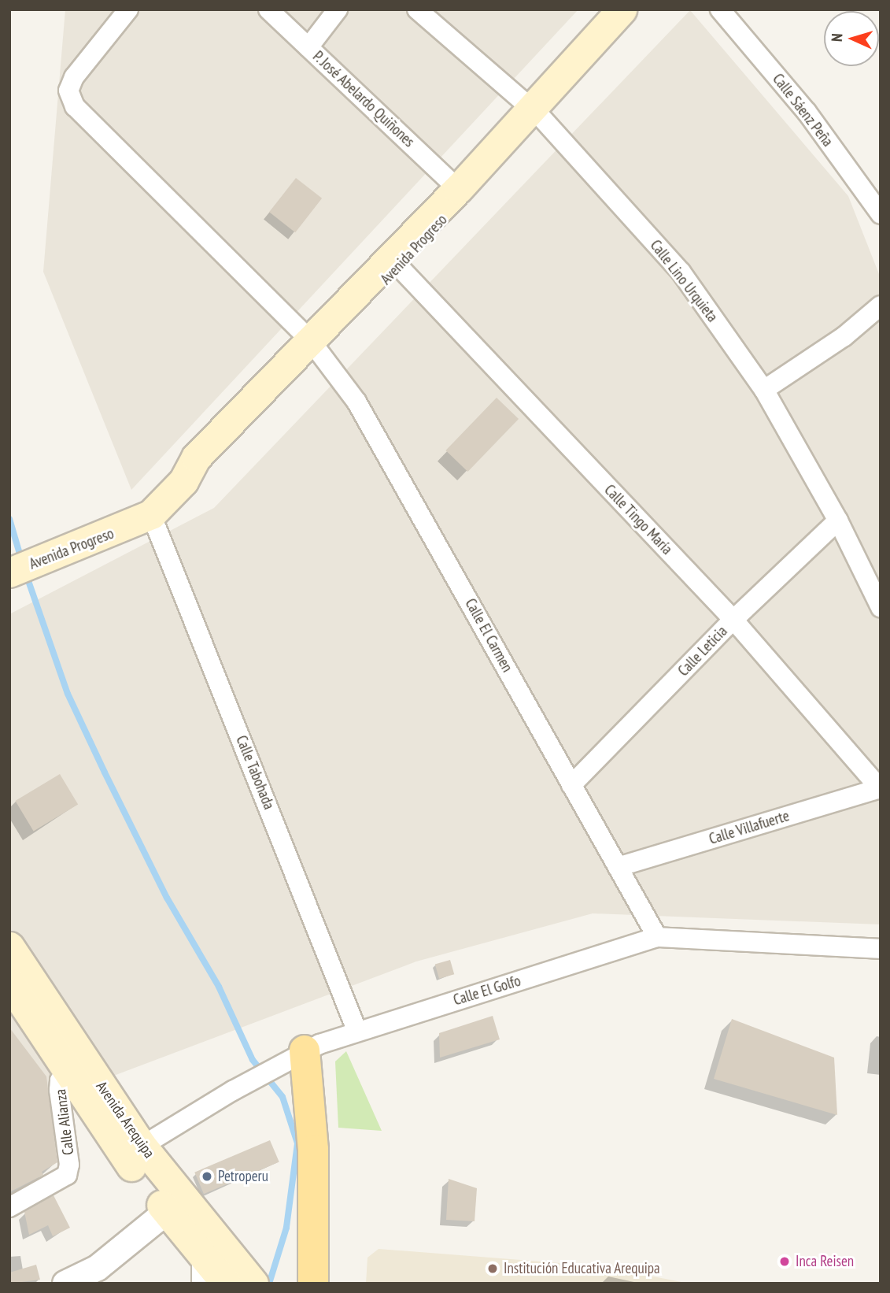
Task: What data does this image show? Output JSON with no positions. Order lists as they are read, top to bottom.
{
  "streets": {
    "main road": ["Avenida Progreso", "Avenida Arequipa"],
    "street": [
      "P. José Abelardo Quiñones",
      "Calle Sáenz Peña",
      "Calle Lino Urquieta",
      "Calle Tingo María",
      "Calle El Carmen",
      "Calle Leticia",
      "Calle Tabohada",
      "Calle Villafuerte",
      "Calle El Golfo",
      "Calle Alianza"
    ]
  },
  "crossings": [
    ["P. José Abelardo Quiñones", "Avenida Progreso"],
    ["Avenida Progreso", "Calle Lino Urquieta"],
    ["Avenida Progreso", "Calle Tingo María"],
    ["Avenida Progreso", "Calle El Carmen"],
    ["Avenida Progreso", "Calle Tabohada"],
    ["Calle Lino Urquieta", "Calle Leticia"],
    ["Calle Tingo María", "Calle Leticia"],
    ["Calle Tingo María", "Calle Villafuerte"],
    ["Calle El Carmen", "Calle Leticia"],
    ["Calle El Carmen", "Calle Villafuerte"],
    ["Calle El Carmen", "Calle El Golfo"],
    ["Calle Tabohada", "Calle El Golfo"],
    ["Calle El Golfo", "Avenida Arequipa"],
    ["Avenida Arequipa", "Calle Alianza"]
  ],
  "places": ["Petroperu", "Inca Reisen", "Institución Educativa Arequipa"],
  "north": "left"
}
